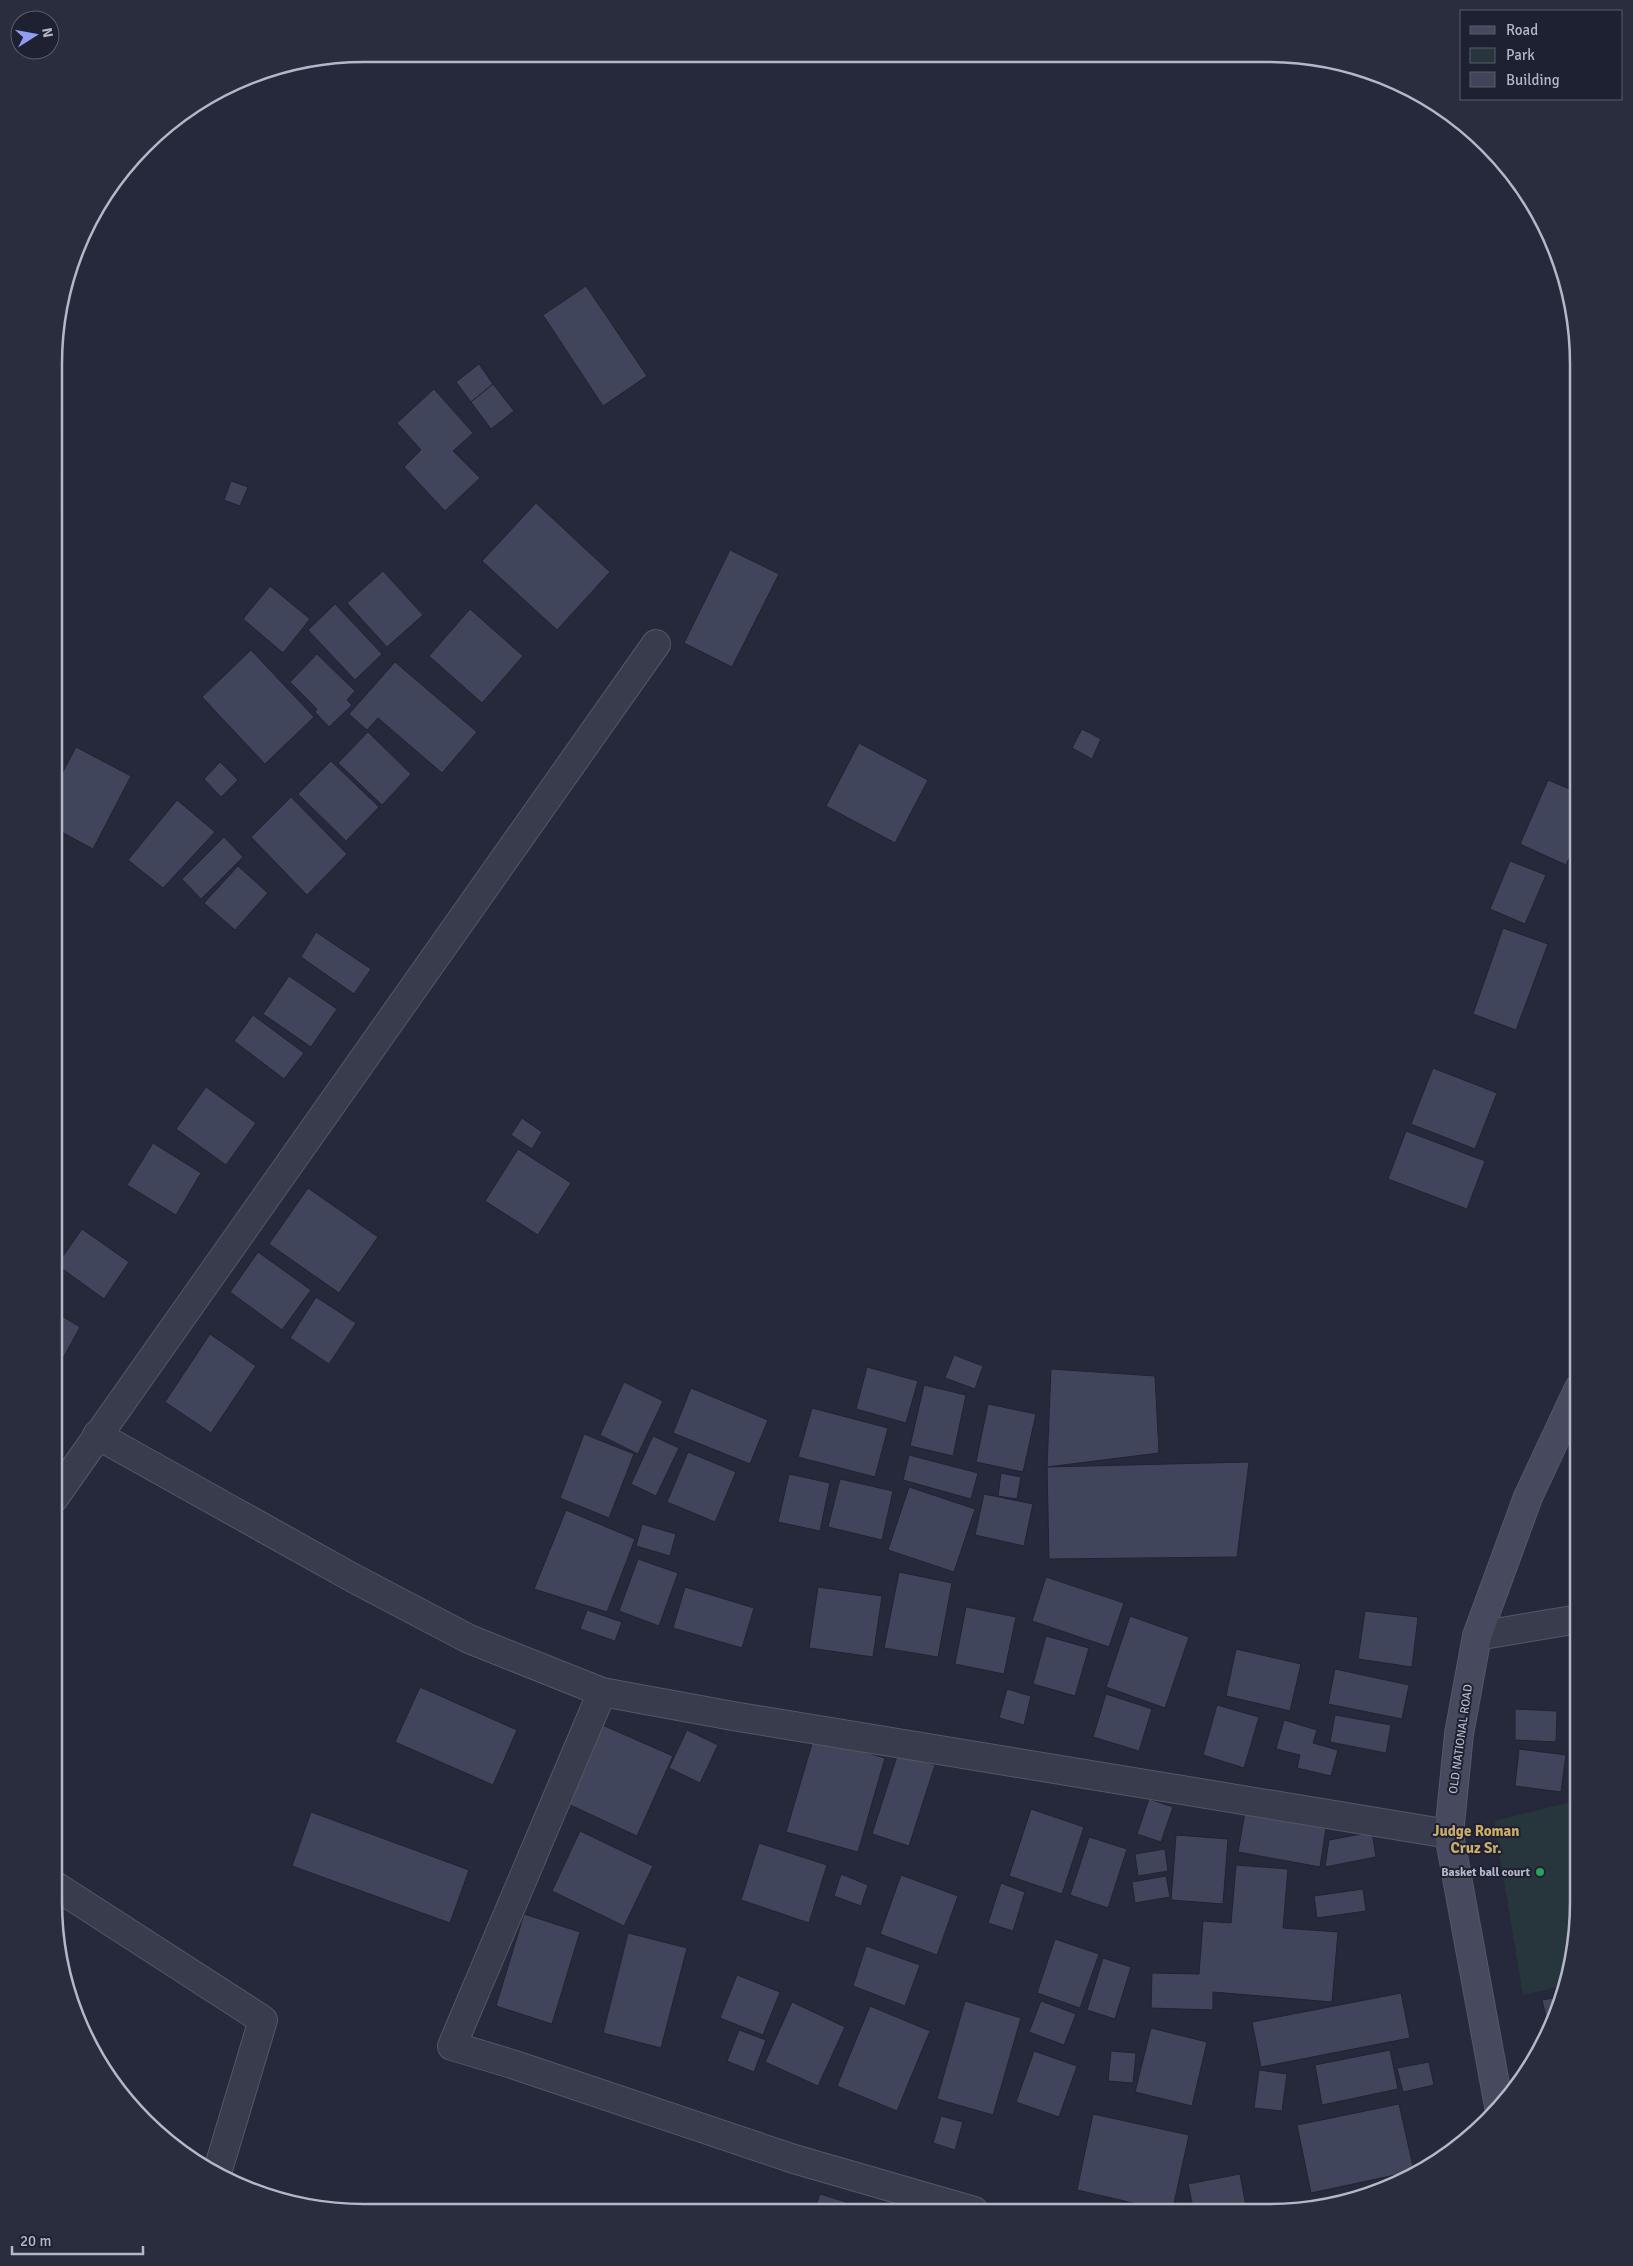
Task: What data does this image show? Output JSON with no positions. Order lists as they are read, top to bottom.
{
  "streets": {
    "main road": ["OLD NATIONAL ROAD"]
  },
  "districts": ["Judge Roman Cruz Sr."],
  "places": ["Basket ball court"],
  "legend": ["Road", "Park", "Building"],
  "scale_bar": "20 m",
  "north": "right"
}
